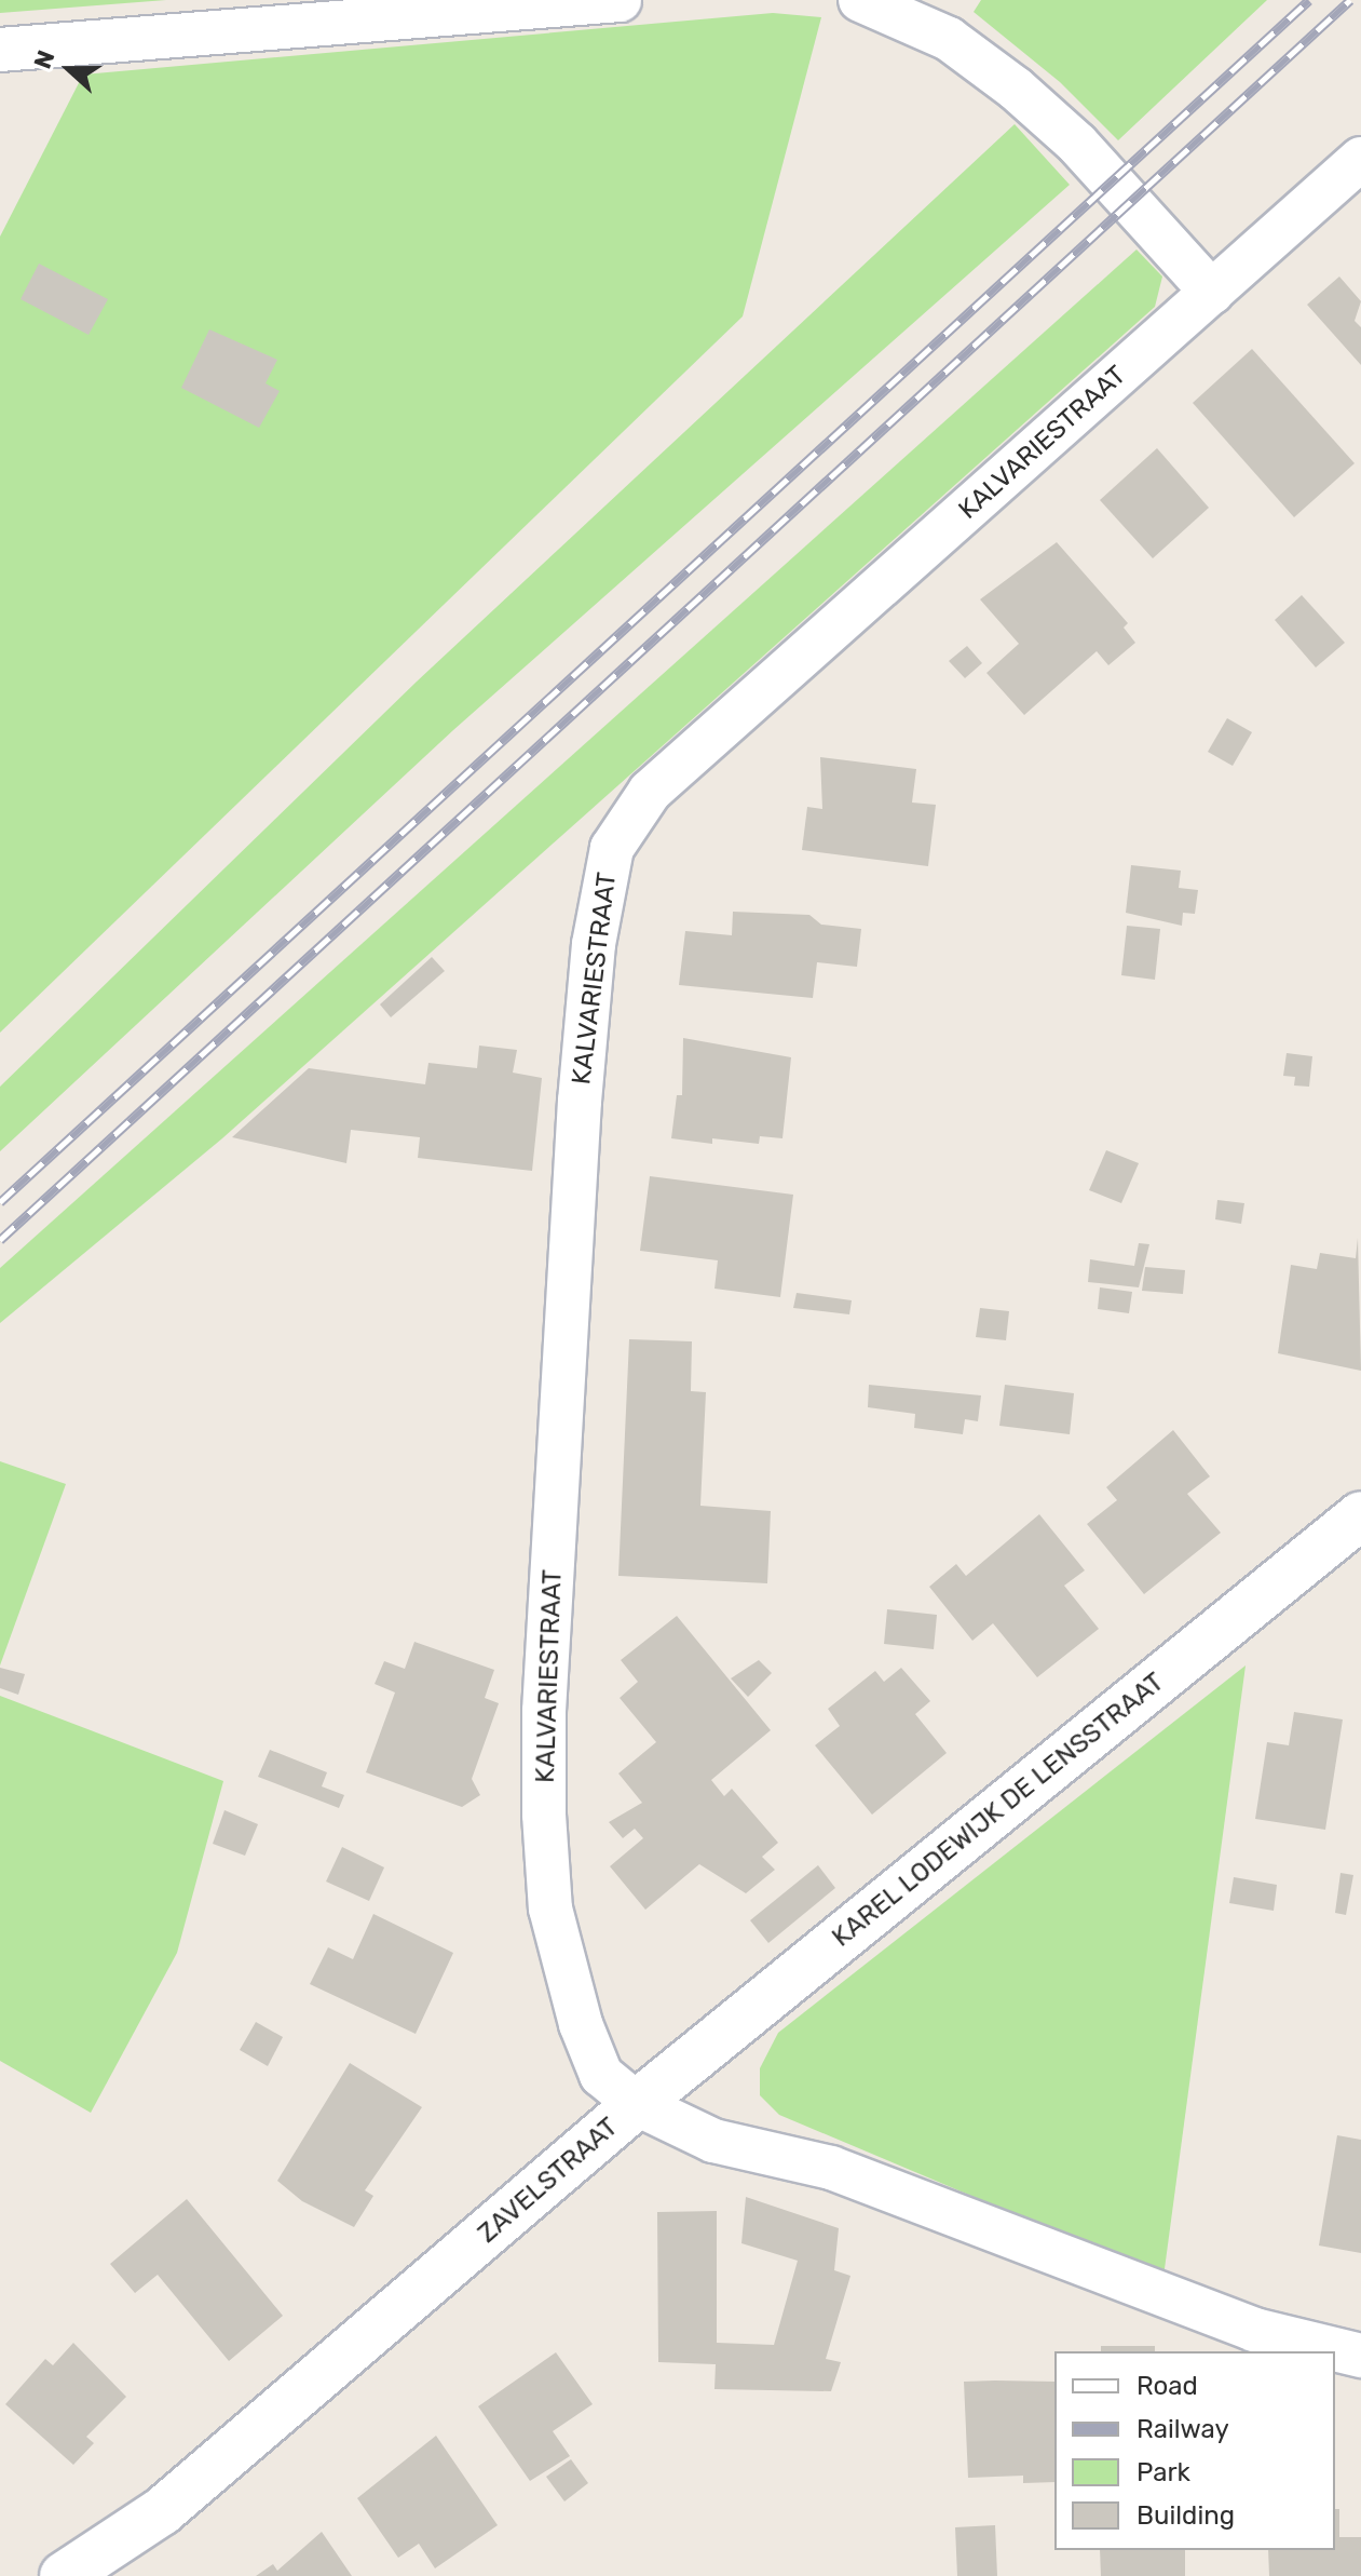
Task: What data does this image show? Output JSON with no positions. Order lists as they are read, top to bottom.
{
  "streets": {
    "street": ["KALVARIESTRAAT", "KAREL LODEWIJK DE LENSSTRAAT", "ZAVELSTRAAT"]
  },
  "crossings": [
    ["KALVARIESTRAAT", "KAREL LODEWIJK DE LENSSTRAAT"],
    ["KALVARIESTRAAT", "ZAVELSTRAAT"],
    ["KAREL LODEWIJK DE LENSSTRAAT", "ZAVELSTRAAT"]
  ],
  "legend": [
    "Road",
    "Railway",
    "Park",
    "Building"
  ],
  "north": "left"
}
